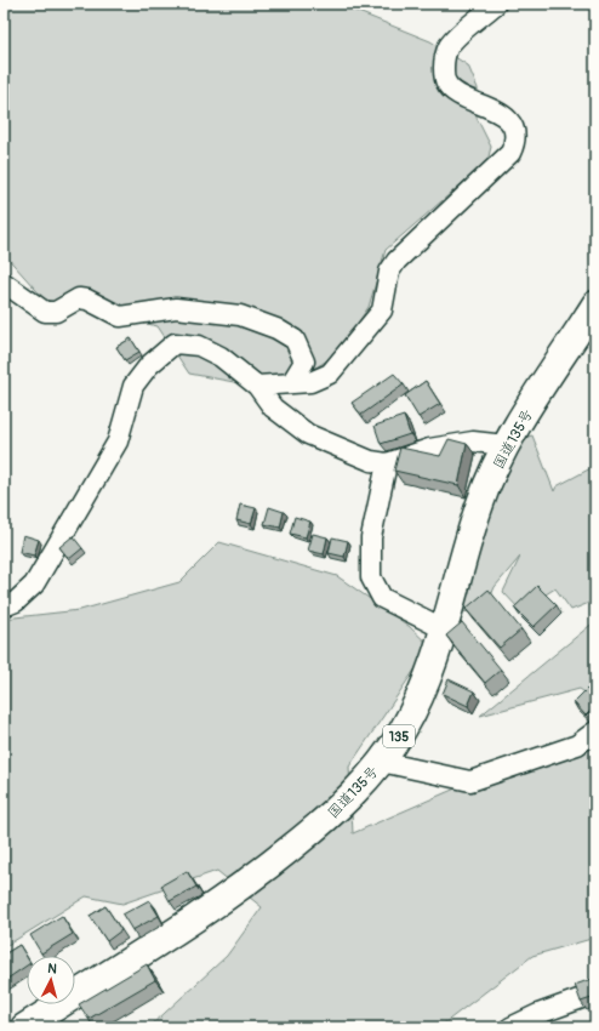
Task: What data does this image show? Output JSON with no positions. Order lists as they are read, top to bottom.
{
  "streets": {
    "highway": ["国道135号", "135"]
  },
  "north": "top"
}
